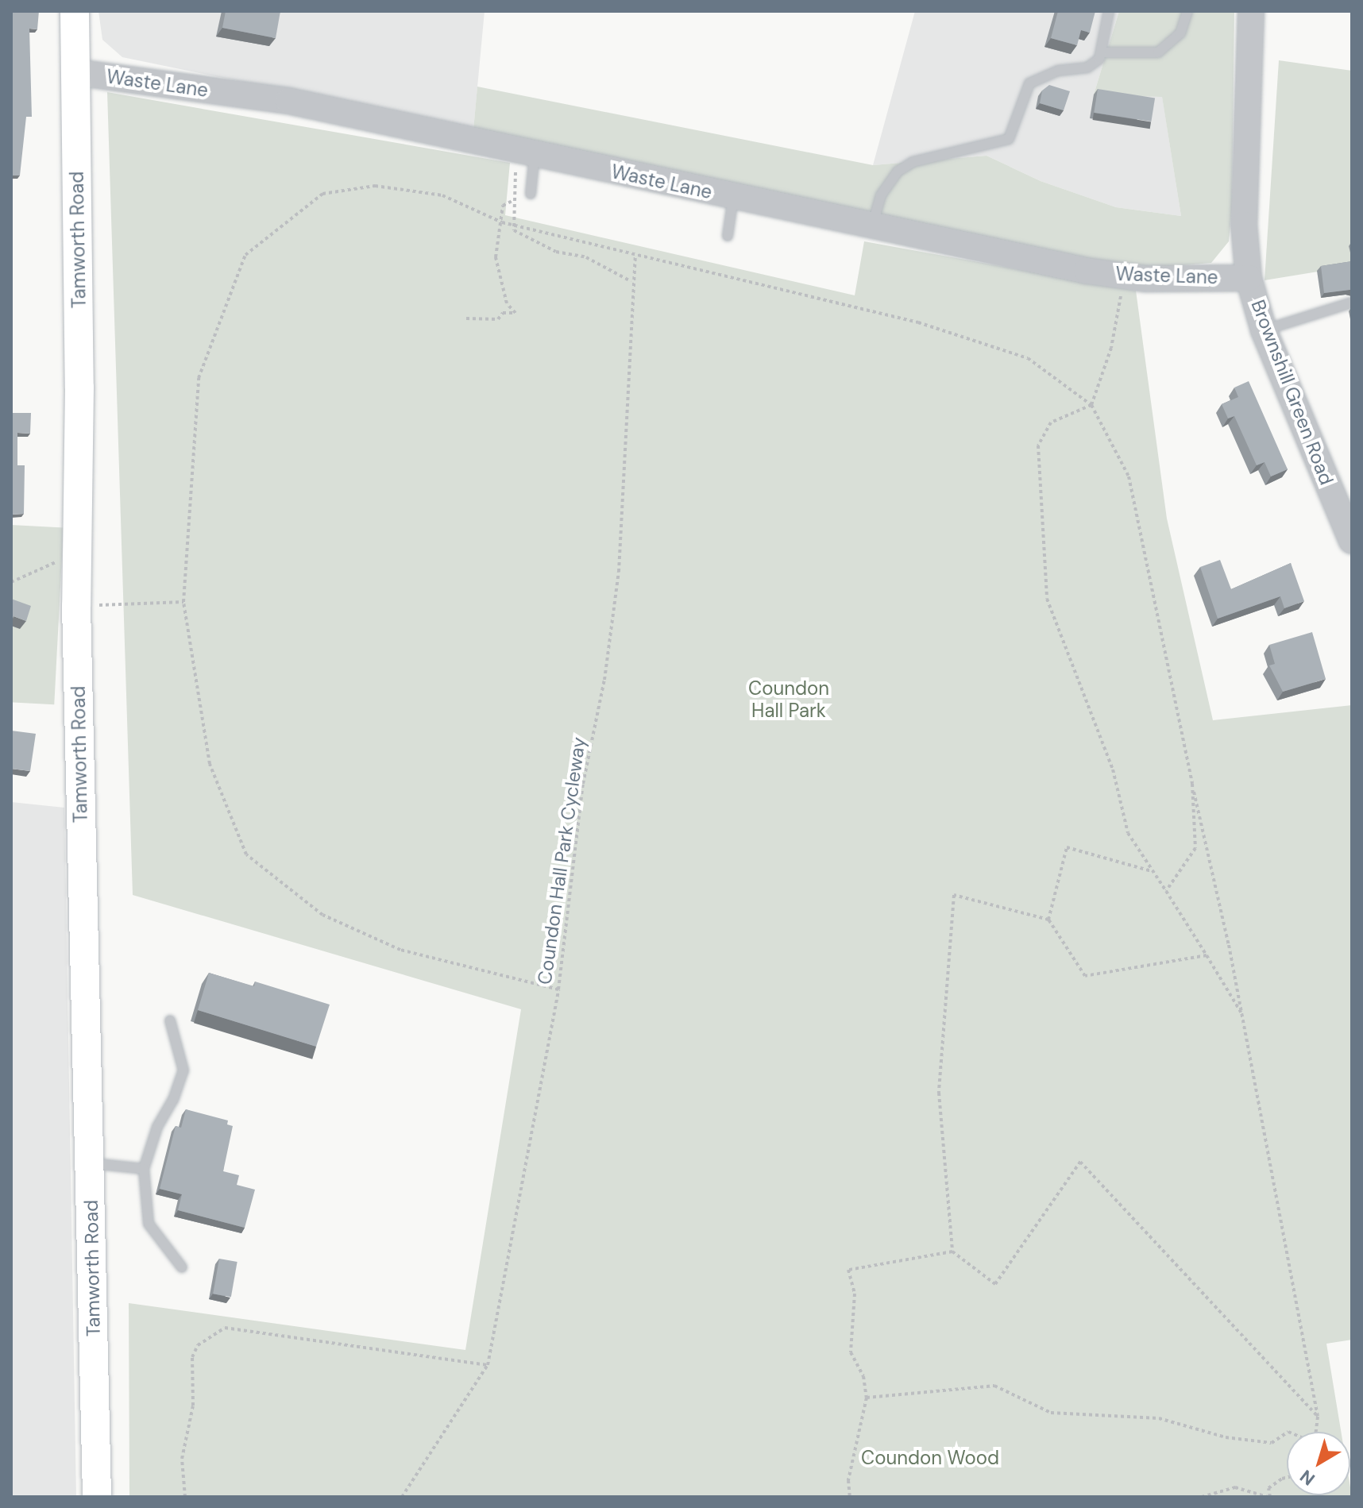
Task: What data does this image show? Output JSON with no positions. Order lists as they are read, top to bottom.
{
  "streets": {
    "main road": ["Tamworth Road"],
    "street": ["Waste Lane", "Brownshill Green Road"],
    "path": ["Coundon Hall Park Cycleway"]
  },
  "crossings": [
    ["Waste Lane", "Tamworth Road"],
    ["Waste Lane", "Brownshill Green Road"]
  ],
  "parks": ["Coundon Hall Park", "Coundon Wood"],
  "north": "bottom left"
}
